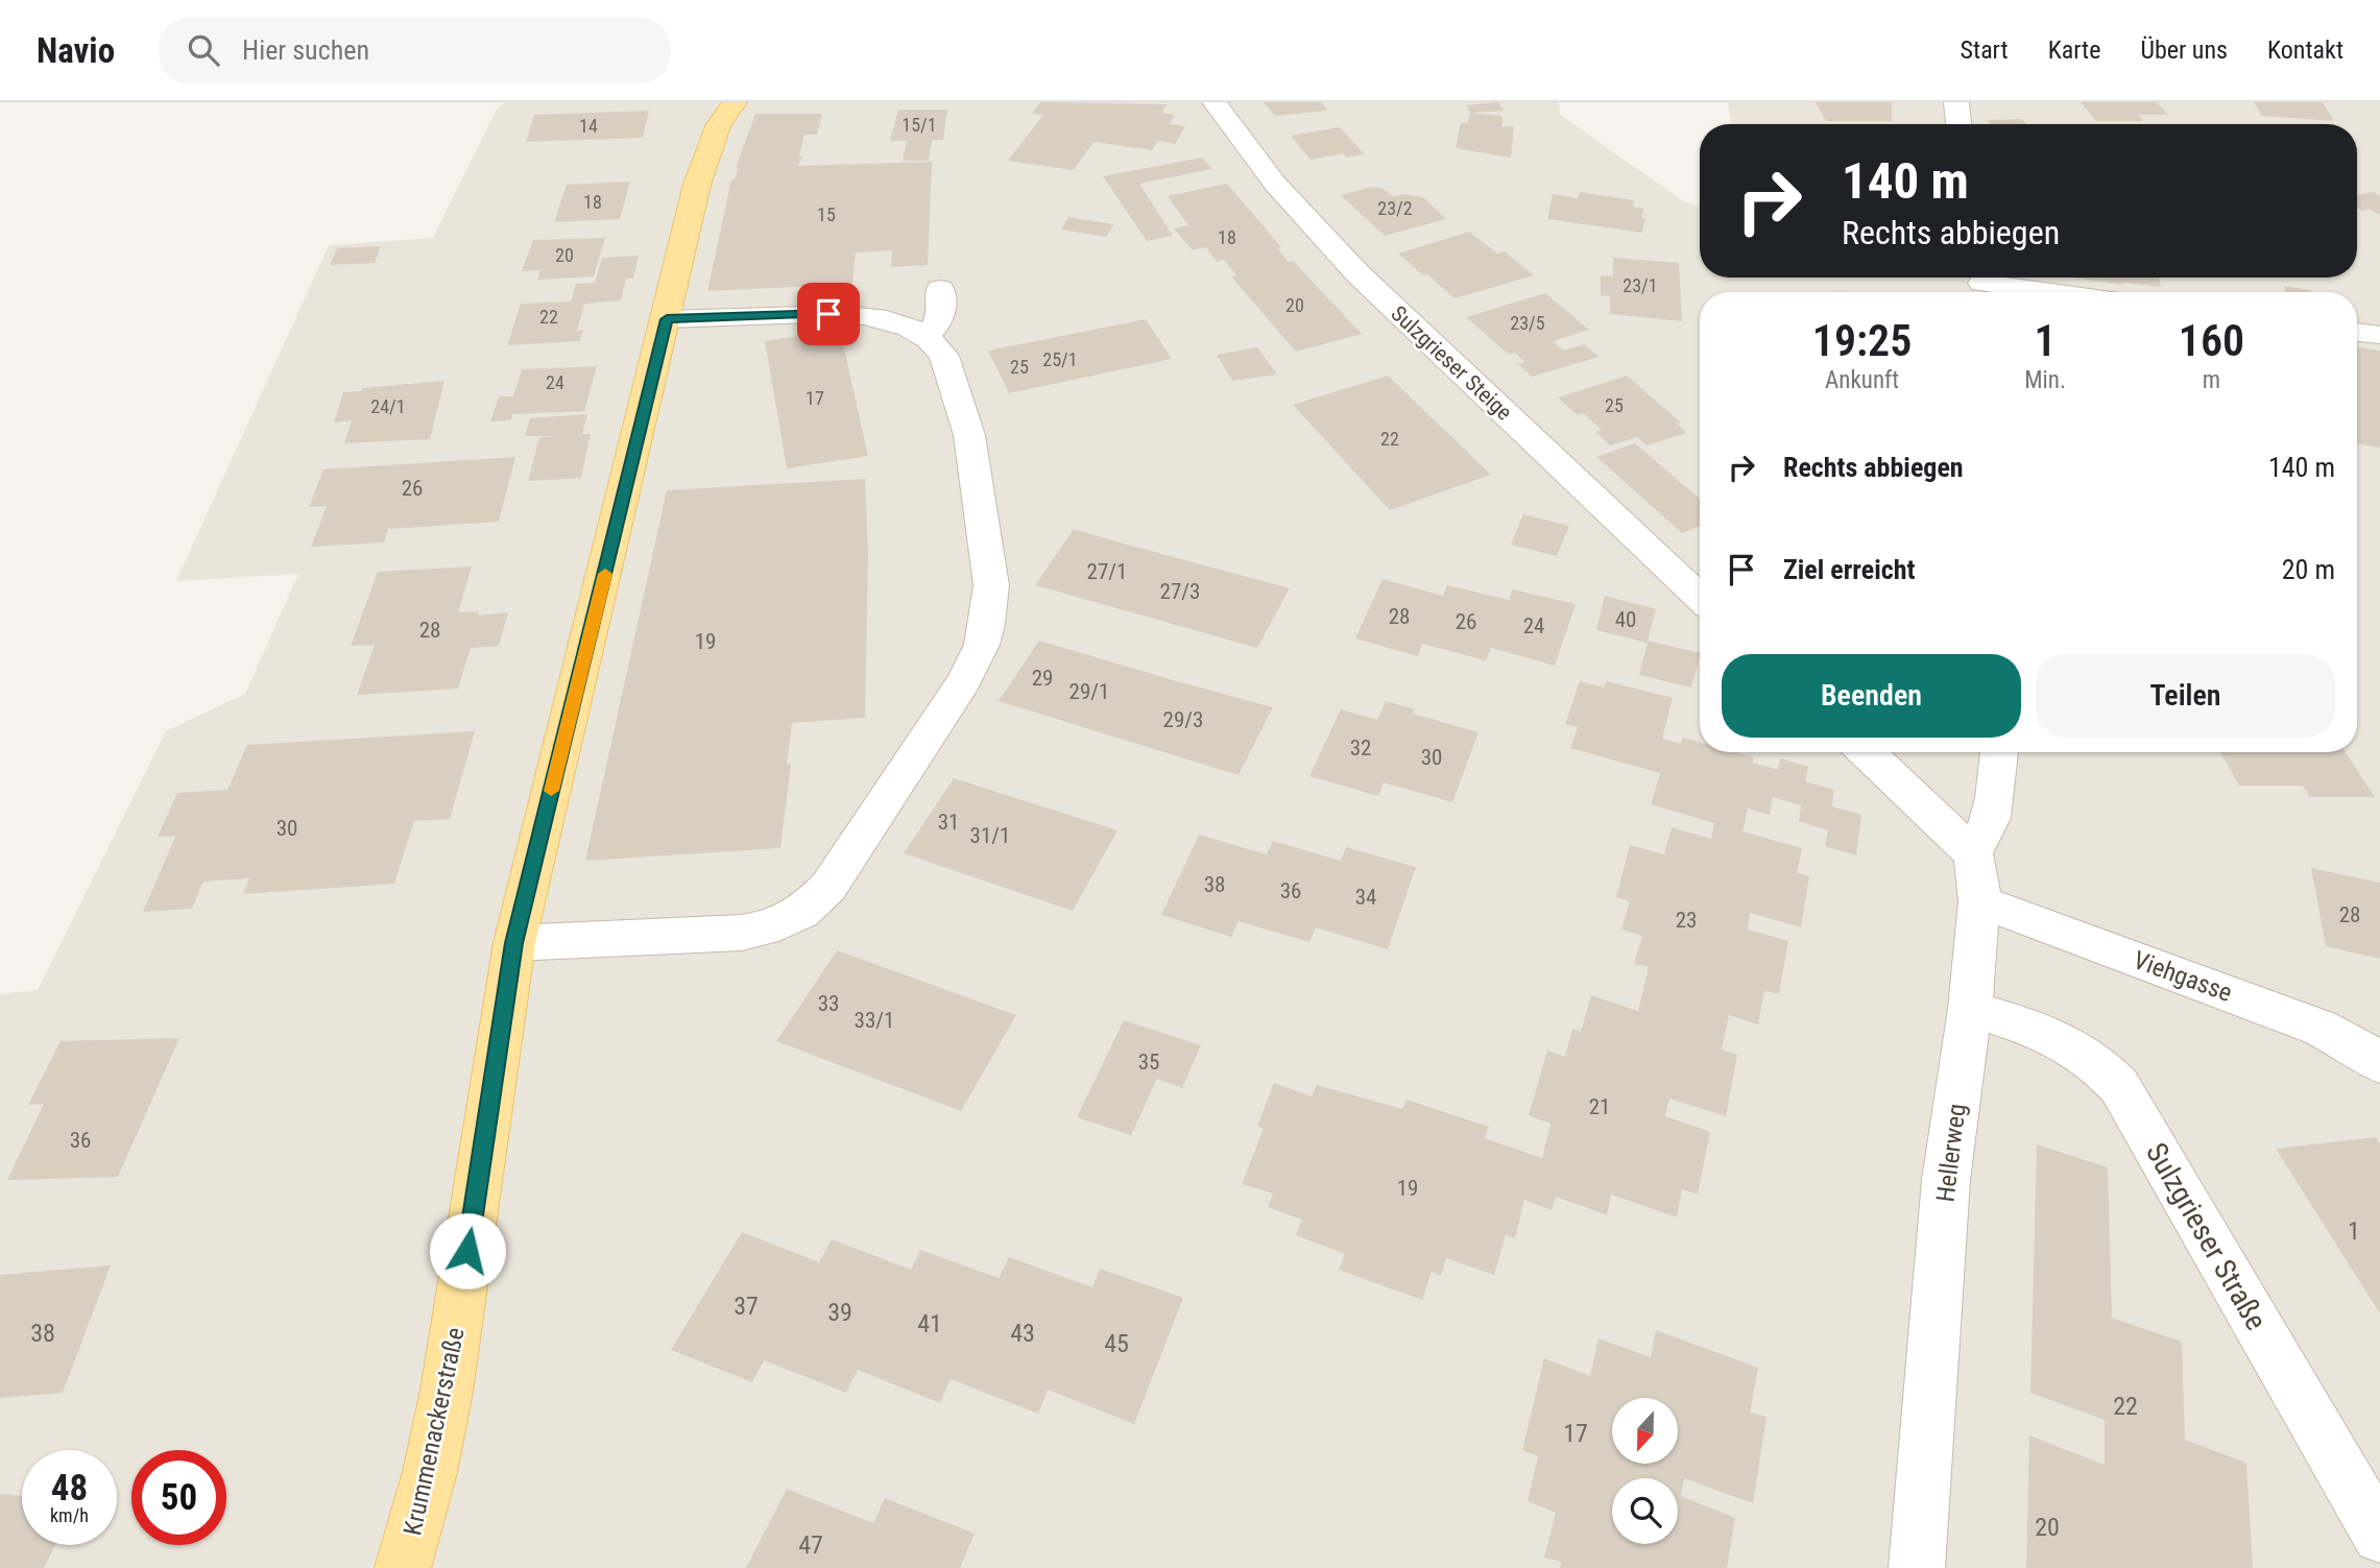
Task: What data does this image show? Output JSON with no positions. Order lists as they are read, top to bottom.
{
  "streets": {
    "main road": ["Krummenackerstraße"],
    "street": [
      "Sulzgrieser Steige",
      "Viehgasse",
      "Hellerweg",
      "Sulzgrieser Straße"
    ]
  },
  "crossings": [
    ["Viehgasse", "Hellerweg"],
    ["Hellerweg", "Sulzgrieser Straße"]
  ],
  "house_numbers": [
    "15/1",
    "14",
    "18",
    "23/2",
    "15",
    "18",
    "20",
    "23/1",
    "20",
    "22",
    "23/5",
    "25/1",
    "25",
    "24",
    "17",
    "25",
    "24/1",
    "22",
    "26",
    "27/1",
    "27/3",
    "28",
    "40",
    "26",
    "24",
    "28",
    "19",
    "29",
    "29/1",
    "29/3",
    "32",
    "30",
    "31",
    "30",
    "31/1",
    "38",
    "36",
    "34",
    "28",
    "23",
    "33",
    "33/1",
    "35",
    "21",
    "36",
    "19",
    "1",
    "37",
    "39",
    "41",
    "38",
    "43",
    "45",
    "22",
    "17",
    "20",
    "47"
  ],
  "north": "bottom",
  "page": {
    "header": "Navio",
    "search": "Hier suchen",
    "nav": [
      "Start",
      "Karte",
      "Über uns",
      "Kontakt"
    ],
    "turn": ["140 m", "Rechts abbiegen"],
    "eta": [
      "19:25",
      "Ankunft",
      "1",
      "Min.",
      "160",
      "m"
    ],
    "list": [
      {
        "name": "Rechts abbiegen",
        "value": "140 m"
      },
      {
        "name": "Ziel erreicht",
        "value": "20 m"
      }
    ],
    "buttons": ["Beenden", "Teilen"],
    "speed": "48 km/h",
    "limit": "50"
  }
}
